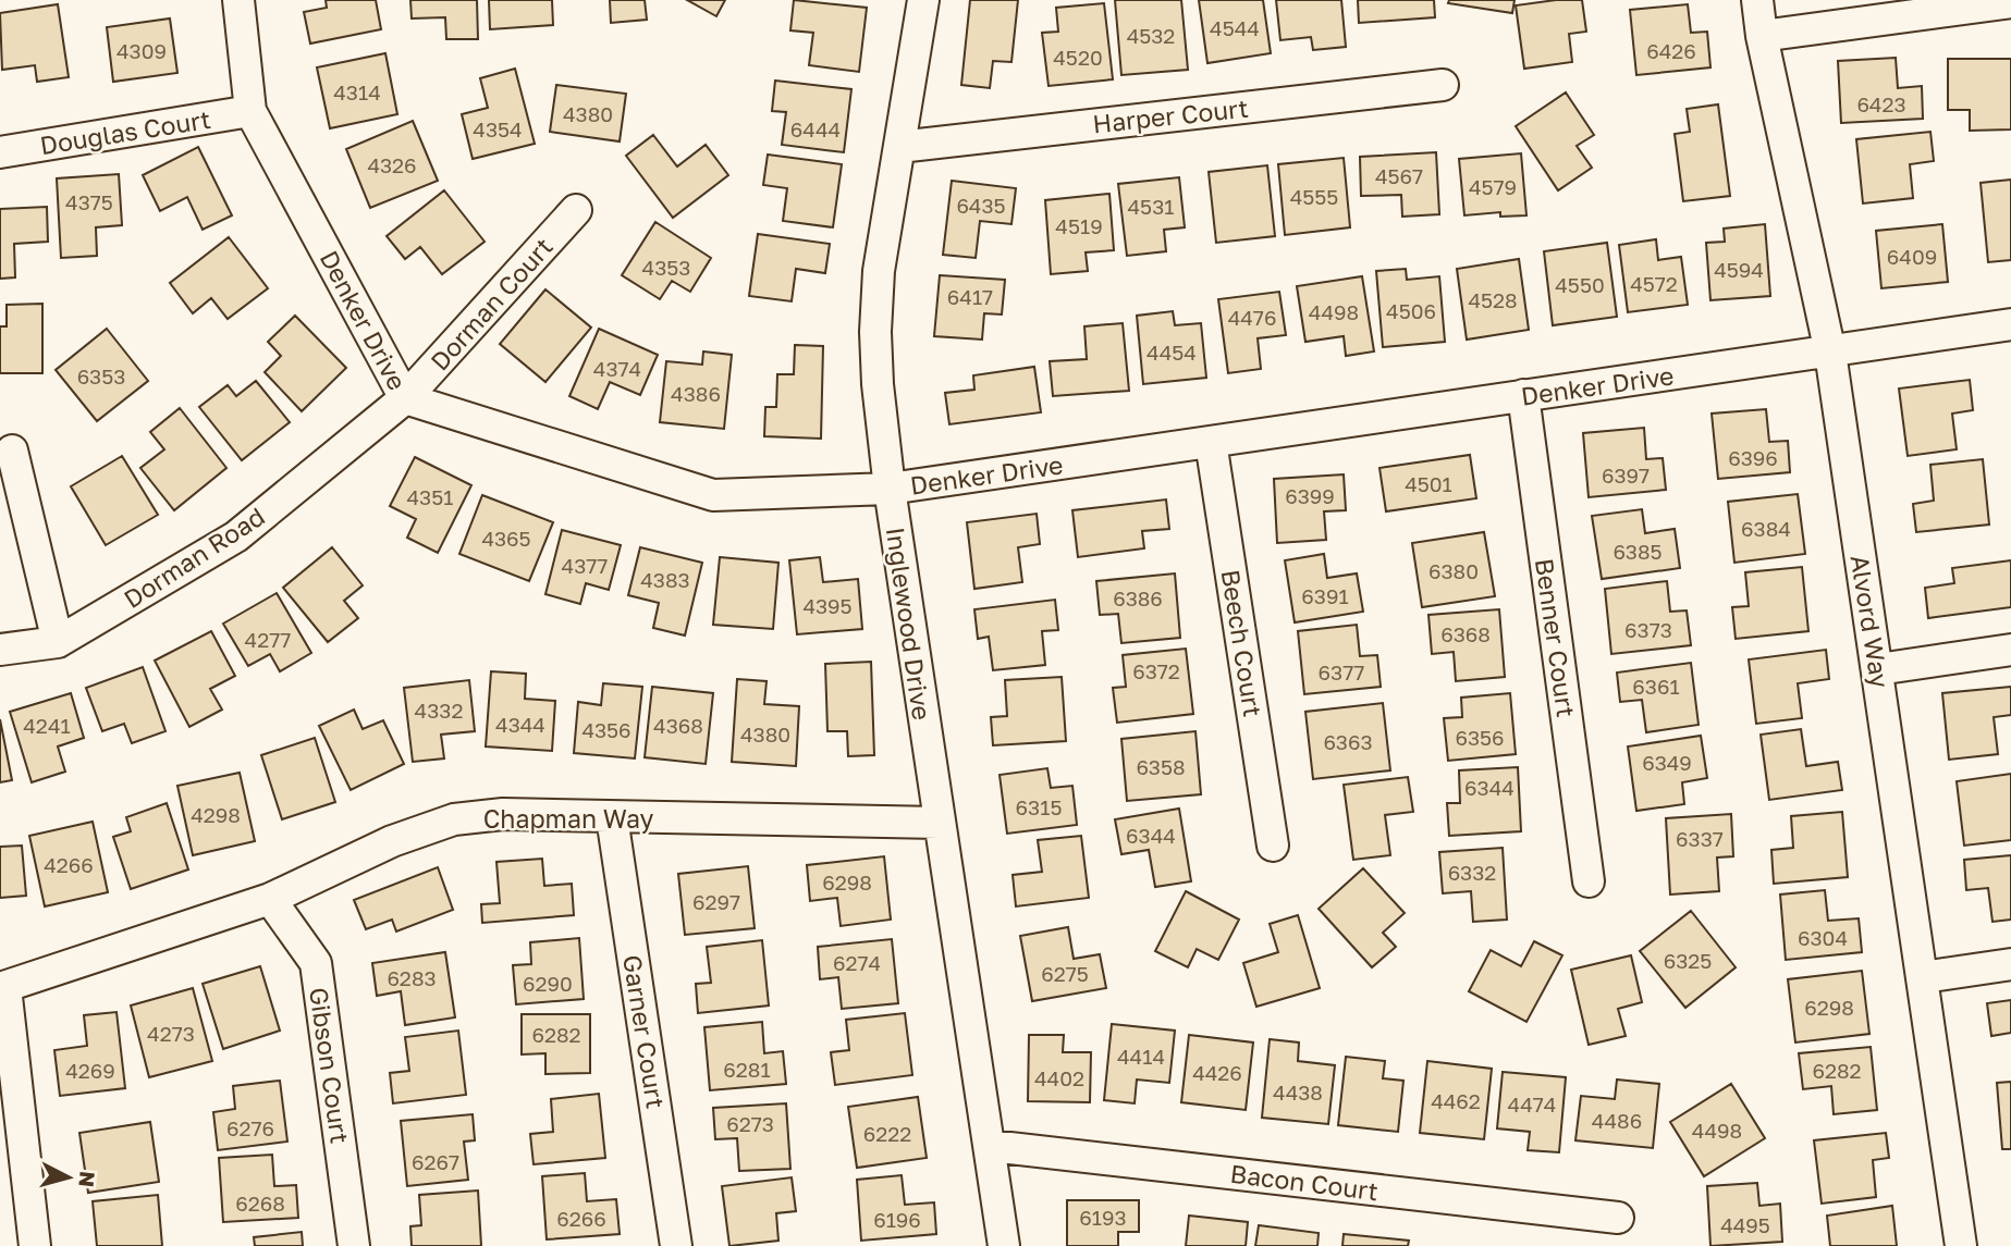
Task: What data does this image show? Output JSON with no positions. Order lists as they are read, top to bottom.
{
  "streets": {
    "street": [
      "Harper Court",
      "Douglas Court",
      "Dorman Court",
      "Denker Drive",
      "Dorman Road",
      "Alvord Way",
      "Inglewood Drive",
      "Benner Court",
      "Beech Court",
      "Chapman Way",
      "Garner Court",
      "Gibson Court",
      "Bacon Court"
    ]
  },
  "crossings": [
    ["Harper Court", "Inglewood Drive"],
    ["Douglas Court", "Denker Drive"],
    ["Dorman Court", "Denker Drive"],
    ["Dorman Court", "Dorman Road"],
    ["Denker Drive", "Dorman Road"],
    ["Denker Drive", "Alvord Way"],
    ["Denker Drive", "Inglewood Drive"],
    ["Denker Drive", "Benner Court"],
    ["Denker Drive", "Beech Court"],
    ["Inglewood Drive", "Chapman Way"],
    ["Inglewood Drive", "Bacon Court"],
    ["Chapman Way", "Garner Court"],
    ["Chapman Way", "Gibson Court"]
  ],
  "house_numbers": [
    "4544",
    "4532",
    "4309",
    "6426",
    "4520",
    "4314",
    "6423",
    "4380",
    "4354",
    "6444",
    "4326",
    "4567",
    "4579",
    "4555",
    "4375",
    "6435",
    "4531",
    "4519",
    "6409",
    "4353",
    "4594",
    "4572",
    "4550",
    "6417",
    "4528",
    "4506",
    "4498",
    "4476",
    "4454",
    "4374",
    "6353",
    "4386",
    "6396",
    "6397",
    "4501",
    "6399",
    "4351",
    "6384",
    "4365",
    "6385",
    "4377",
    "6380",
    "4383",
    "6391",
    "6386",
    "4395",
    "6373",
    "6368",
    "4277",
    "6372",
    "6377",
    "6361",
    "4332",
    "4344",
    "4241",
    "4368",
    "4356",
    "4380",
    "6356",
    "6363",
    "6349",
    "6358",
    "6344",
    "6315",
    "4298",
    "6344",
    "6337",
    "4266",
    "6332",
    "6298",
    "6297",
    "6304",
    "6325",
    "6274",
    "6275",
    "6283",
    "6290",
    "6298",
    "4273",
    "6282",
    "4414",
    "6281",
    "4269",
    "6282",
    "4426",
    "4402",
    "4438",
    "4462",
    "4474",
    "4486",
    "6273",
    "6276",
    "4498",
    "6222",
    "6267",
    "6268",
    "6193",
    "6266",
    "6196",
    "4495"
  ],
  "north": "right"
}
